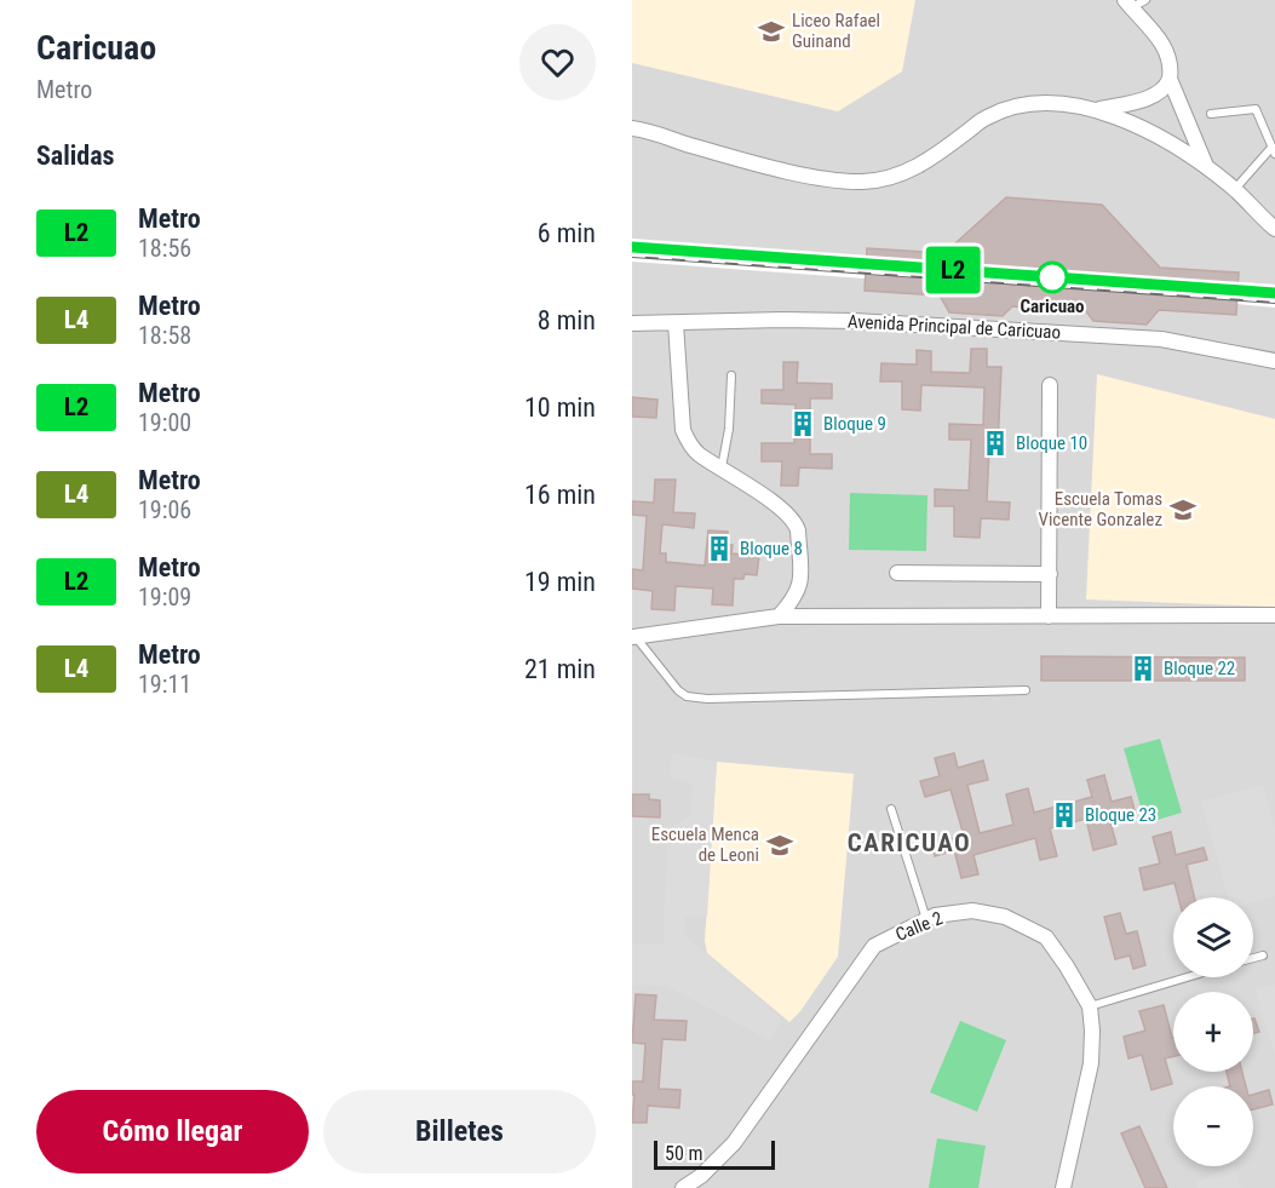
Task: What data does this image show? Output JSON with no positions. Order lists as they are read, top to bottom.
{
  "streets": {
    "street": ["Avenida Principal de Caricuao", "Calle 2"]
  },
  "districts": ["CARICUAO"],
  "places": {
    "school or university": ["Liceo Rafael Guinand", "Escuela Tomas Vicente Gonzalez", "Escuela Menca de Leoni"],
    "other": ["Caricuao"],
    "building": [
      "Bloque 9",
      "Bloque 10",
      "Bloque 8",
      "Bloque 22",
      "Bloque 23"
    ]
  },
  "lines": ["metro line L2"],
  "scale_bar": "50 m",
  "page": {
    "heading": [
      ["Caricuao", "Metro"],
      "Salidas"
    ],
    "on_map": "L2",
    "list": [
      {
        "mark": "L2",
        "name": "Metro",
        "note": "18:56",
        "value": "6 min"
      },
      {
        "mark": "L4",
        "name": "Metro",
        "note": "18:58",
        "value": "8 min"
      },
      {
        "mark": "L2",
        "name": "Metro",
        "note": "19:00",
        "value": "10 min"
      },
      {
        "mark": "L4",
        "name": "Metro",
        "note": "19:06",
        "value": "16 min"
      },
      {
        "mark": "L2",
        "name": "Metro",
        "note": "19:09",
        "value": "19 min"
      },
      {
        "mark": "L4",
        "name": "Metro",
        "note": "19:11",
        "value": "21 min"
      }
    ],
    "map_buttons": ["+", "−"],
    "buttons": ["Cómo llegar", "Billetes"],
    "scale": "50 m"
  }
}
